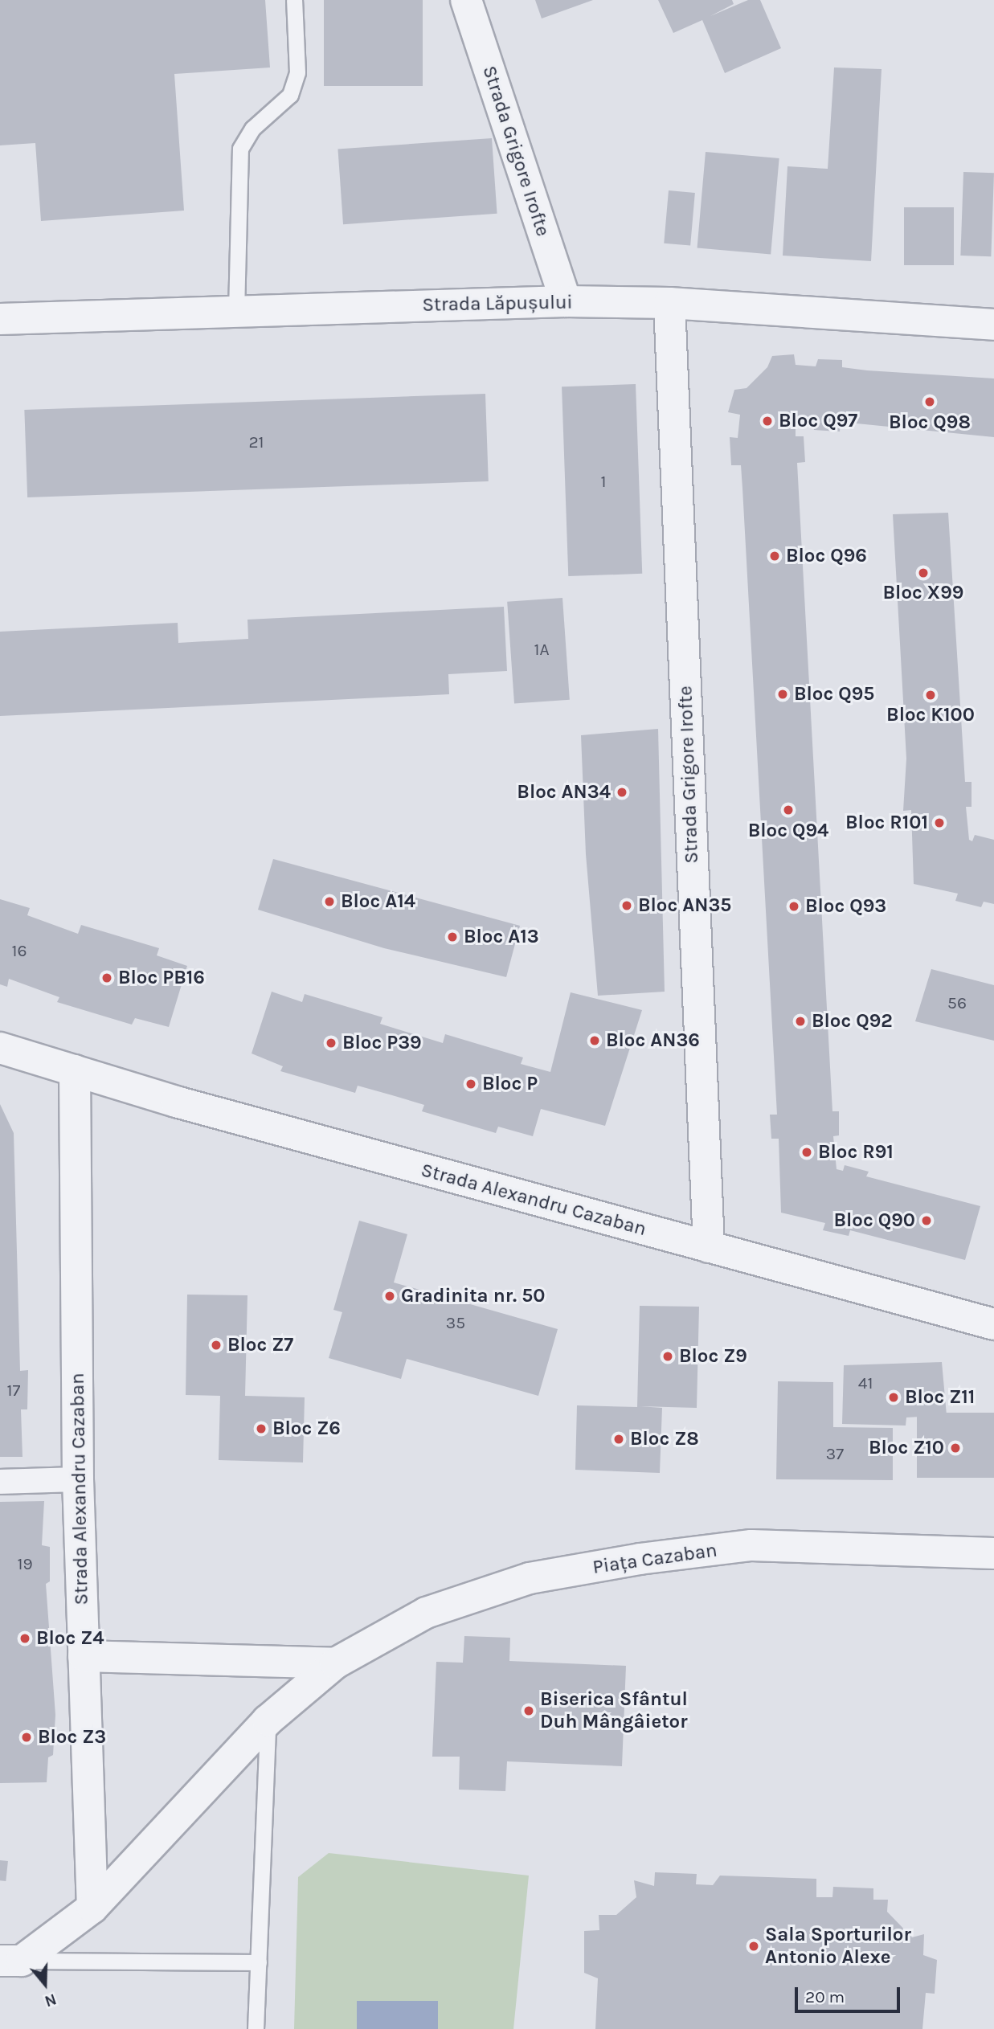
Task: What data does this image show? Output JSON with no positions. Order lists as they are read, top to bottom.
{
  "streets": {
    "street": [
      "Strada Grigore Irofte",
      "Strada Lăpușului",
      "Strada Alexandru Cazaban",
      "Piața Cazaban"
    ]
  },
  "crossings": [
    ["Strada Grigore Irofte", "Strada Lăpușului"],
    ["Strada Grigore Irofte", "Strada Alexandru Cazaban"]
  ],
  "places": [
    "Bloc Q98",
    "Bloc Q97",
    "Bloc Q96",
    "Bloc X99",
    "Bloc Q95",
    "Bloc K100",
    "Bloc AN34",
    "Bloc Q94",
    "Bloc R101",
    "Bloc A14",
    "Bloc AN35",
    "Bloc Q93",
    "Bloc A13",
    "Bloc PB16",
    "Bloc Q92",
    "Bloc AN36",
    "Bloc P39",
    "Bloc P",
    "Bloc R91",
    "Bloc Q90",
    "Gradinita nr. 50",
    "Bloc Z7",
    "Bloc Z9",
    "Bloc Z11",
    "Bloc Z6",
    "Bloc Z8",
    "Bloc Z10",
    "Bloc Z4",
    "Biserica Sfântul Duh Mângâietor",
    "Bloc Z3",
    "Sala Sporturilor Antonio Alexe"
  ],
  "house_numbers": [
    "21",
    "1",
    "1A",
    "16",
    "56",
    "35",
    "41",
    "17",
    "37",
    "19"
  ],
  "scale_bar": "20 m",
  "north": "bottom"
}
